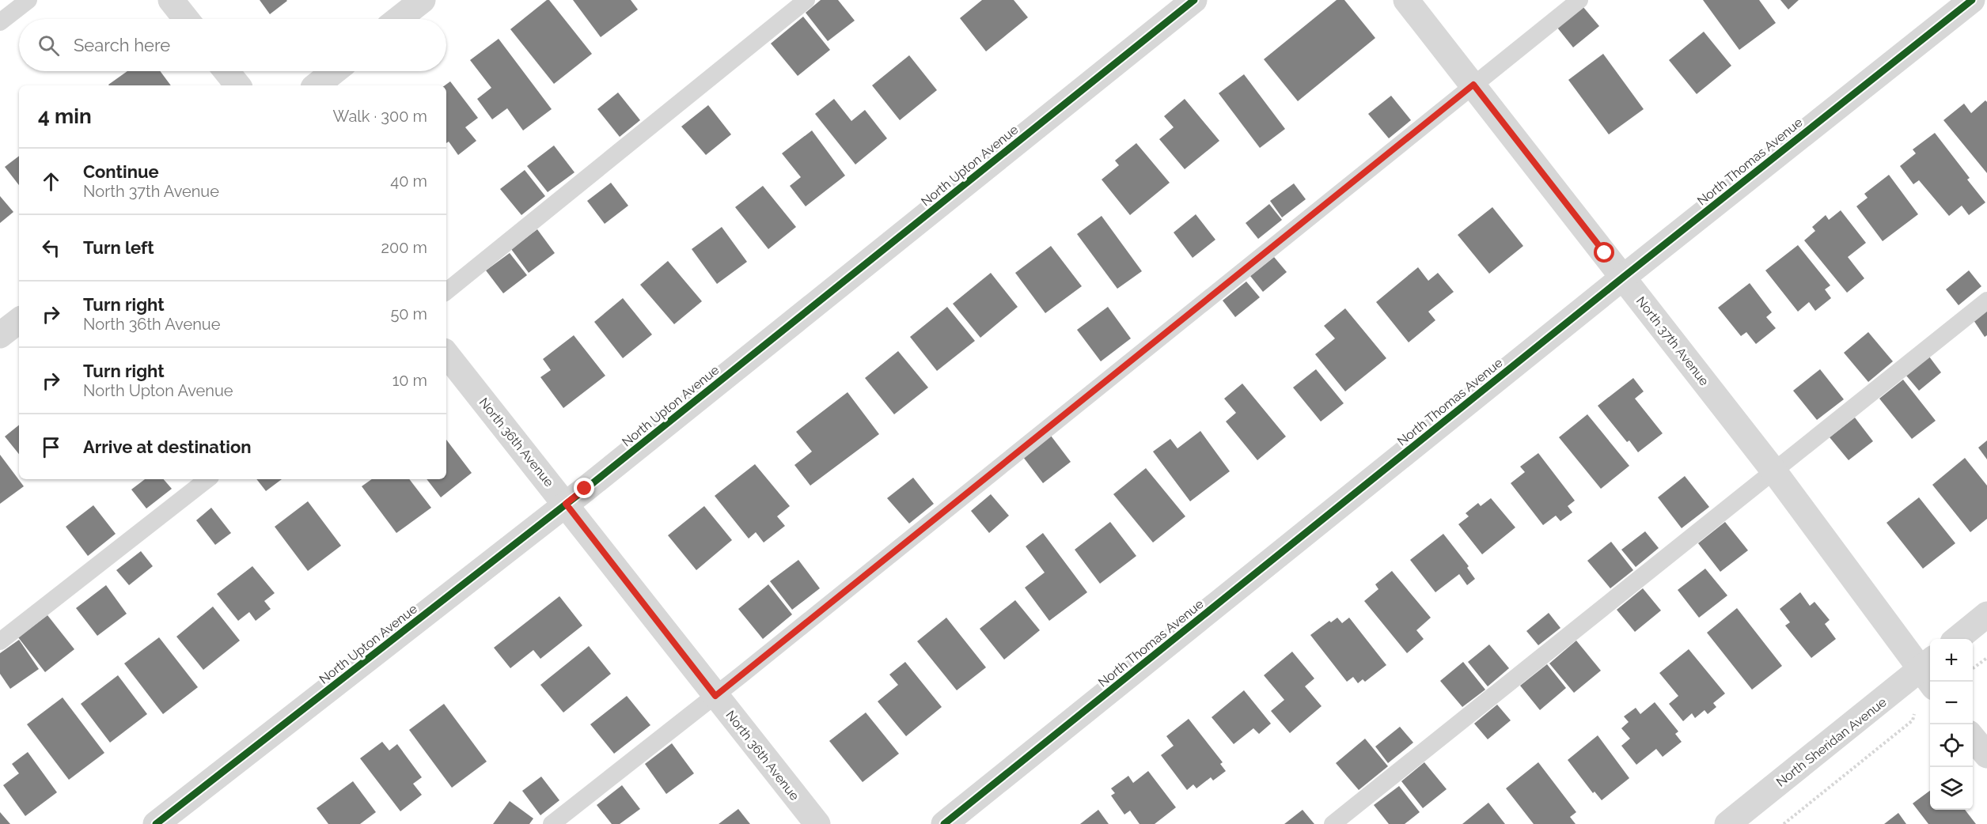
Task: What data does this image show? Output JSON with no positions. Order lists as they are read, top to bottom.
{
  "streets": {
    "street": [
      "North Thomas Avenue",
      "North Upton Avenue",
      "North 37th Avenue",
      "North 36th Avenue",
      "North Sheridan Avenue"
    ]
  },
  "crossings": [
    ["North Thomas Avenue", "North 37th Avenue"],
    ["North Upton Avenue", "North 36th Avenue"],
    ["North 37th Avenue", "North Sheridan Avenue"]
  ],
  "page": {
    "search": "Search here",
    "heading": ["4 min", "Walk · 300 m"],
    "list": [
      ["Continue", "North 37th Avenue", "40 m"],
      ["Turn left", "200 m"],
      ["Turn right", "North 36th Avenue", "50 m"],
      ["Turn right", "North Upton Avenue", "10 m"],
      "Arrive at destination"
    ],
    "map_buttons": ["+", "−"]
  }
}
